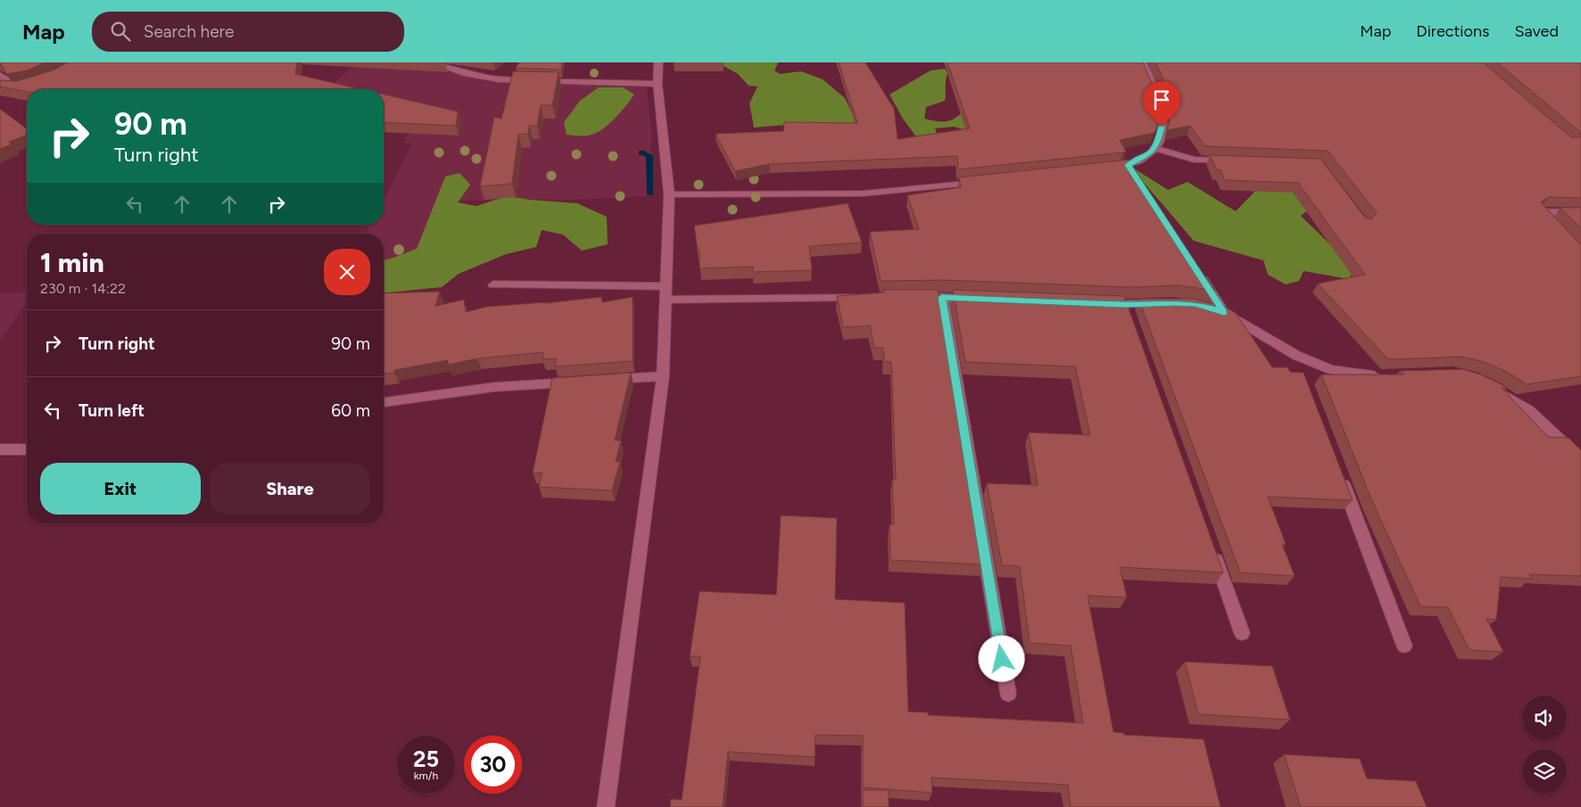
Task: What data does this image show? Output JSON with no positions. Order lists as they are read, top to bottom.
{
  "page": {
    "header": "Map",
    "search": "Search here",
    "nav": ["Map", "Directions", "Saved"],
    "turn": ["90 m", "Turn right"],
    "heading": ["1 min", "230 m · 14:22"],
    "list": [
      {
        "name": "Turn right",
        "value": "90 m"
      },
      {
        "name": "Turn left",
        "value": "60 m"
      }
    ],
    "buttons": ["Exit", "Share"],
    "speed": "25 km/h",
    "limit": "30"
  }
}
